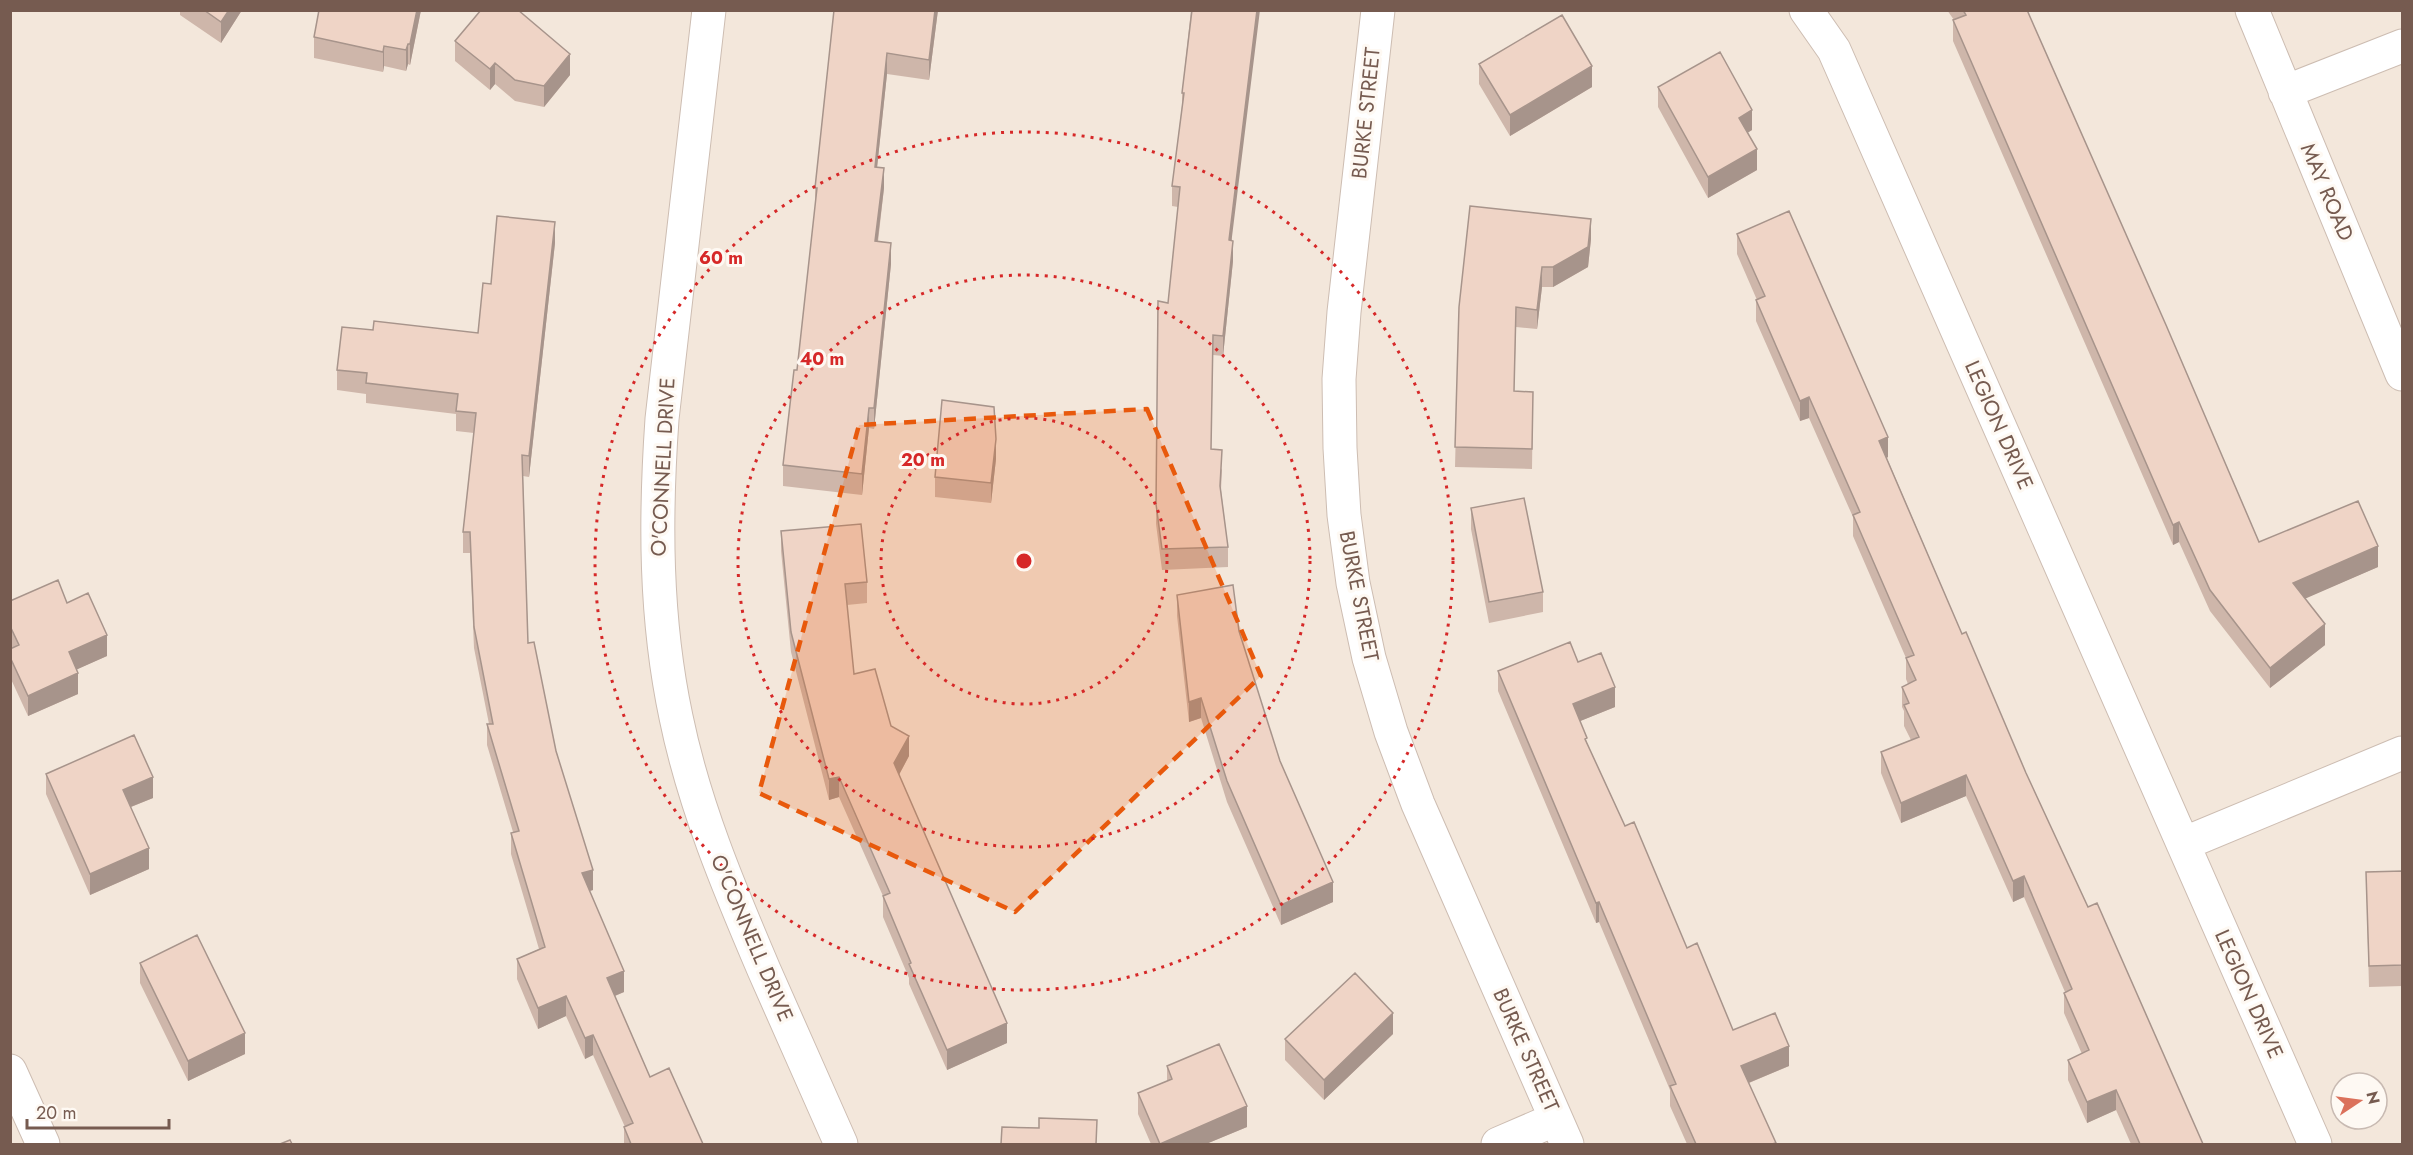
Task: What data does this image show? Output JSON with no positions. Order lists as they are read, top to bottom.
{
  "streets": {
    "street": [
      "BURKE STREET",
      "MAY ROAD",
      "LEGION DRIVE",
      "O'CONNELL DRIVE"
    ]
  },
  "scale_bar": "20 m",
  "north": "right",
  "rings": ["60 m", "40 m", "20 m"]
}
